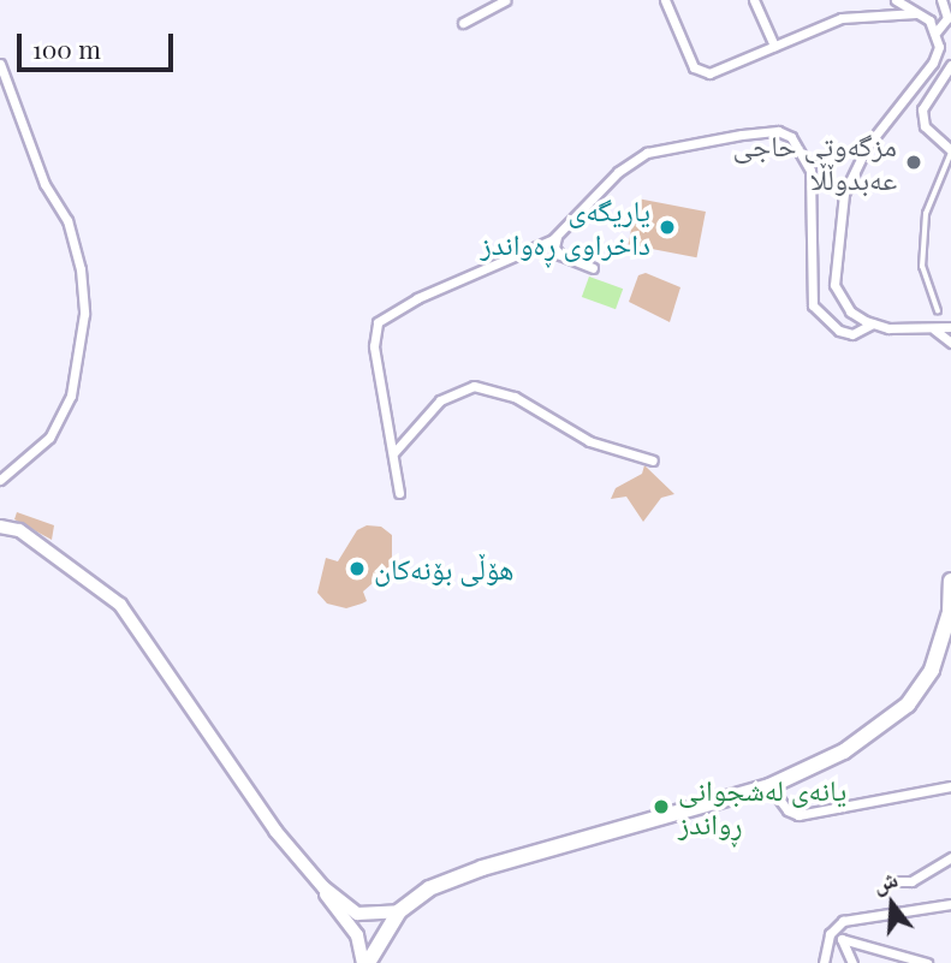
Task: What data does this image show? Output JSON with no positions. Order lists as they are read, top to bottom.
{
  "places": [
    "مزگەوتی حاجی عەبدوڵڵا",
    "یاریگەی داخراوی ڕەواندز",
    "هۆڵی بۆنەکان",
    "یانەی لەشجوانی ڕواندز"
  ],
  "scale_bar": "100 m",
  "north": "top"
}
